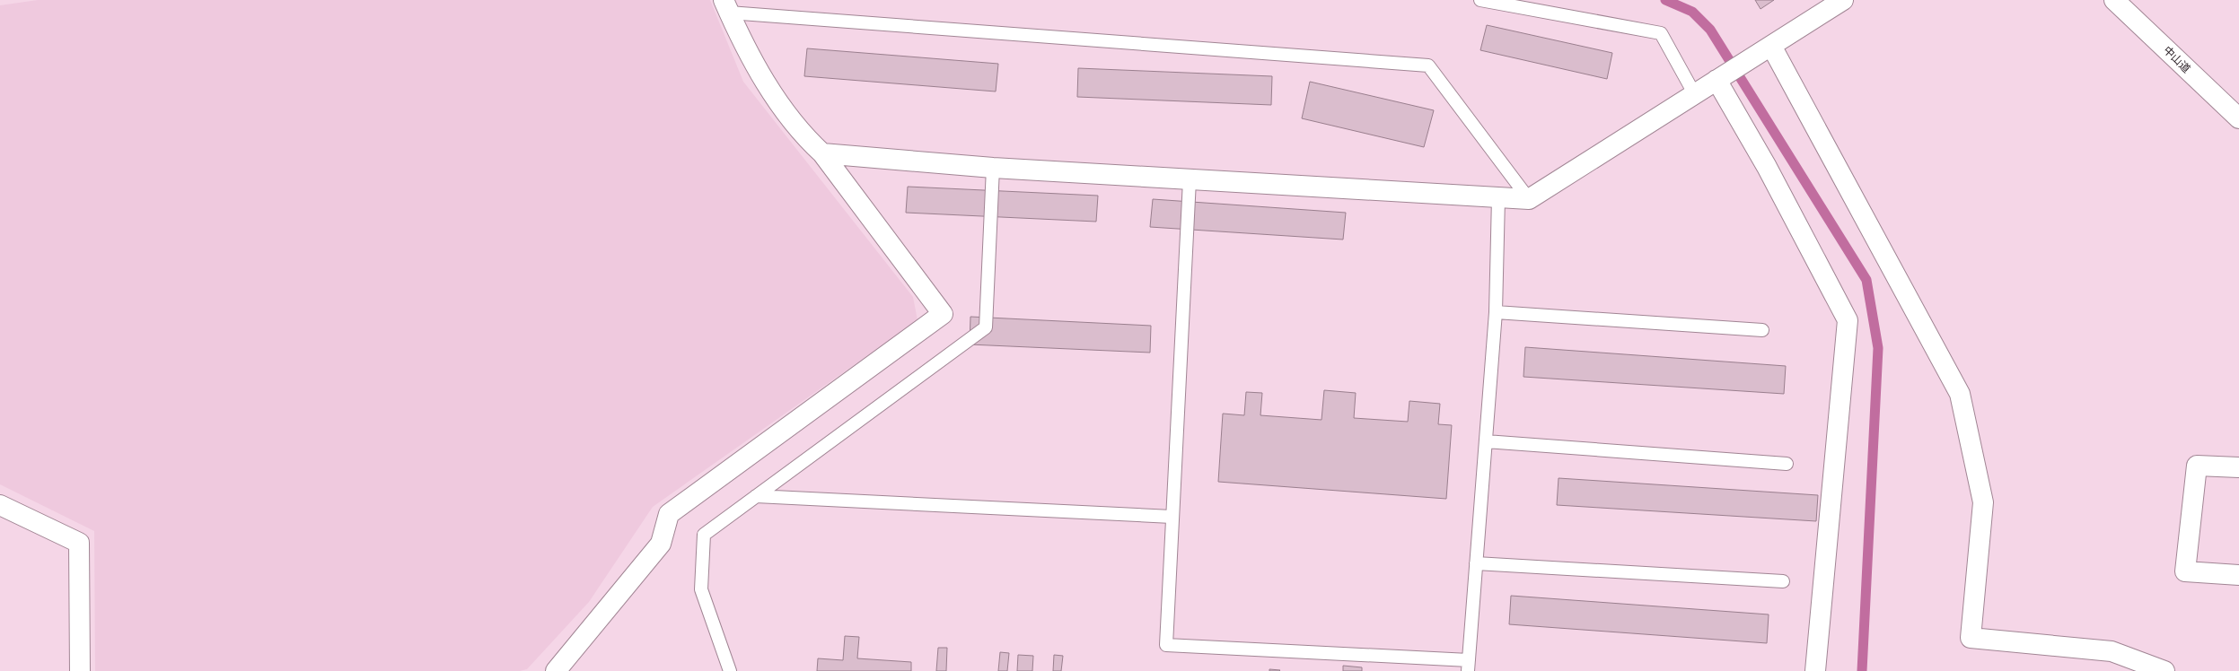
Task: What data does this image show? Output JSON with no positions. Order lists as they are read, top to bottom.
{
  "streets": {
    "main road": ["中山道"]
  }
}
